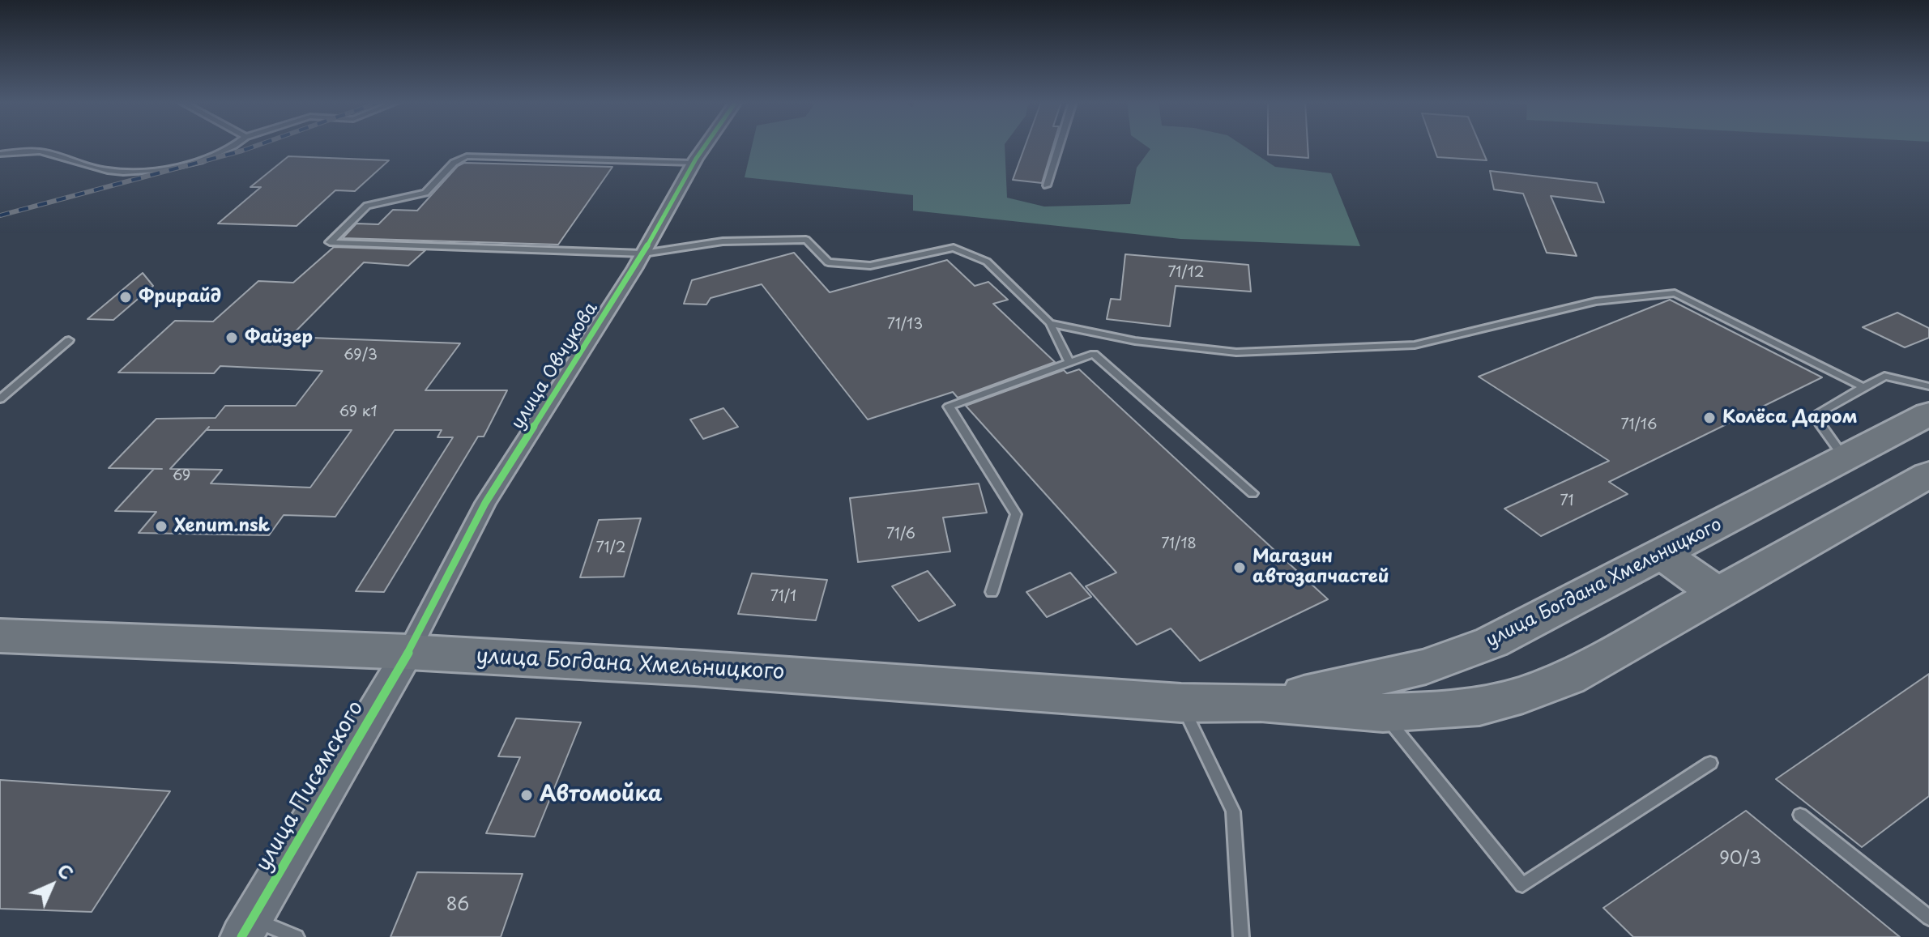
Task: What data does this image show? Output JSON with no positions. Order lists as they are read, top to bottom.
{
  "streets": {
    "highway": ["улица Богдана Хмельницкого"],
    "street": ["улица Овчукова", "улица Писемского"]
  },
  "crossings": [
    ["улица Овчукова", "улица Богдана Хмельницкого"],
    ["улица Овчукова", "улица Писемского"],
    ["улица Богдана Хмельницкого", "улица Писемского"]
  ],
  "places": [
    "Фрирайд",
    "Файзер",
    "Колёса Даром",
    "Xenum.nsk",
    "Магазин автозапчастей",
    "Автомойка"
  ],
  "house_numbers": [
    "71/12",
    "71/13",
    "69/3",
    "69 к1",
    "71/16",
    "69",
    "71",
    "71/6",
    "71/18",
    "71/2",
    "71/1",
    "90/3",
    "86"
  ],
  "north": "top right"
}
